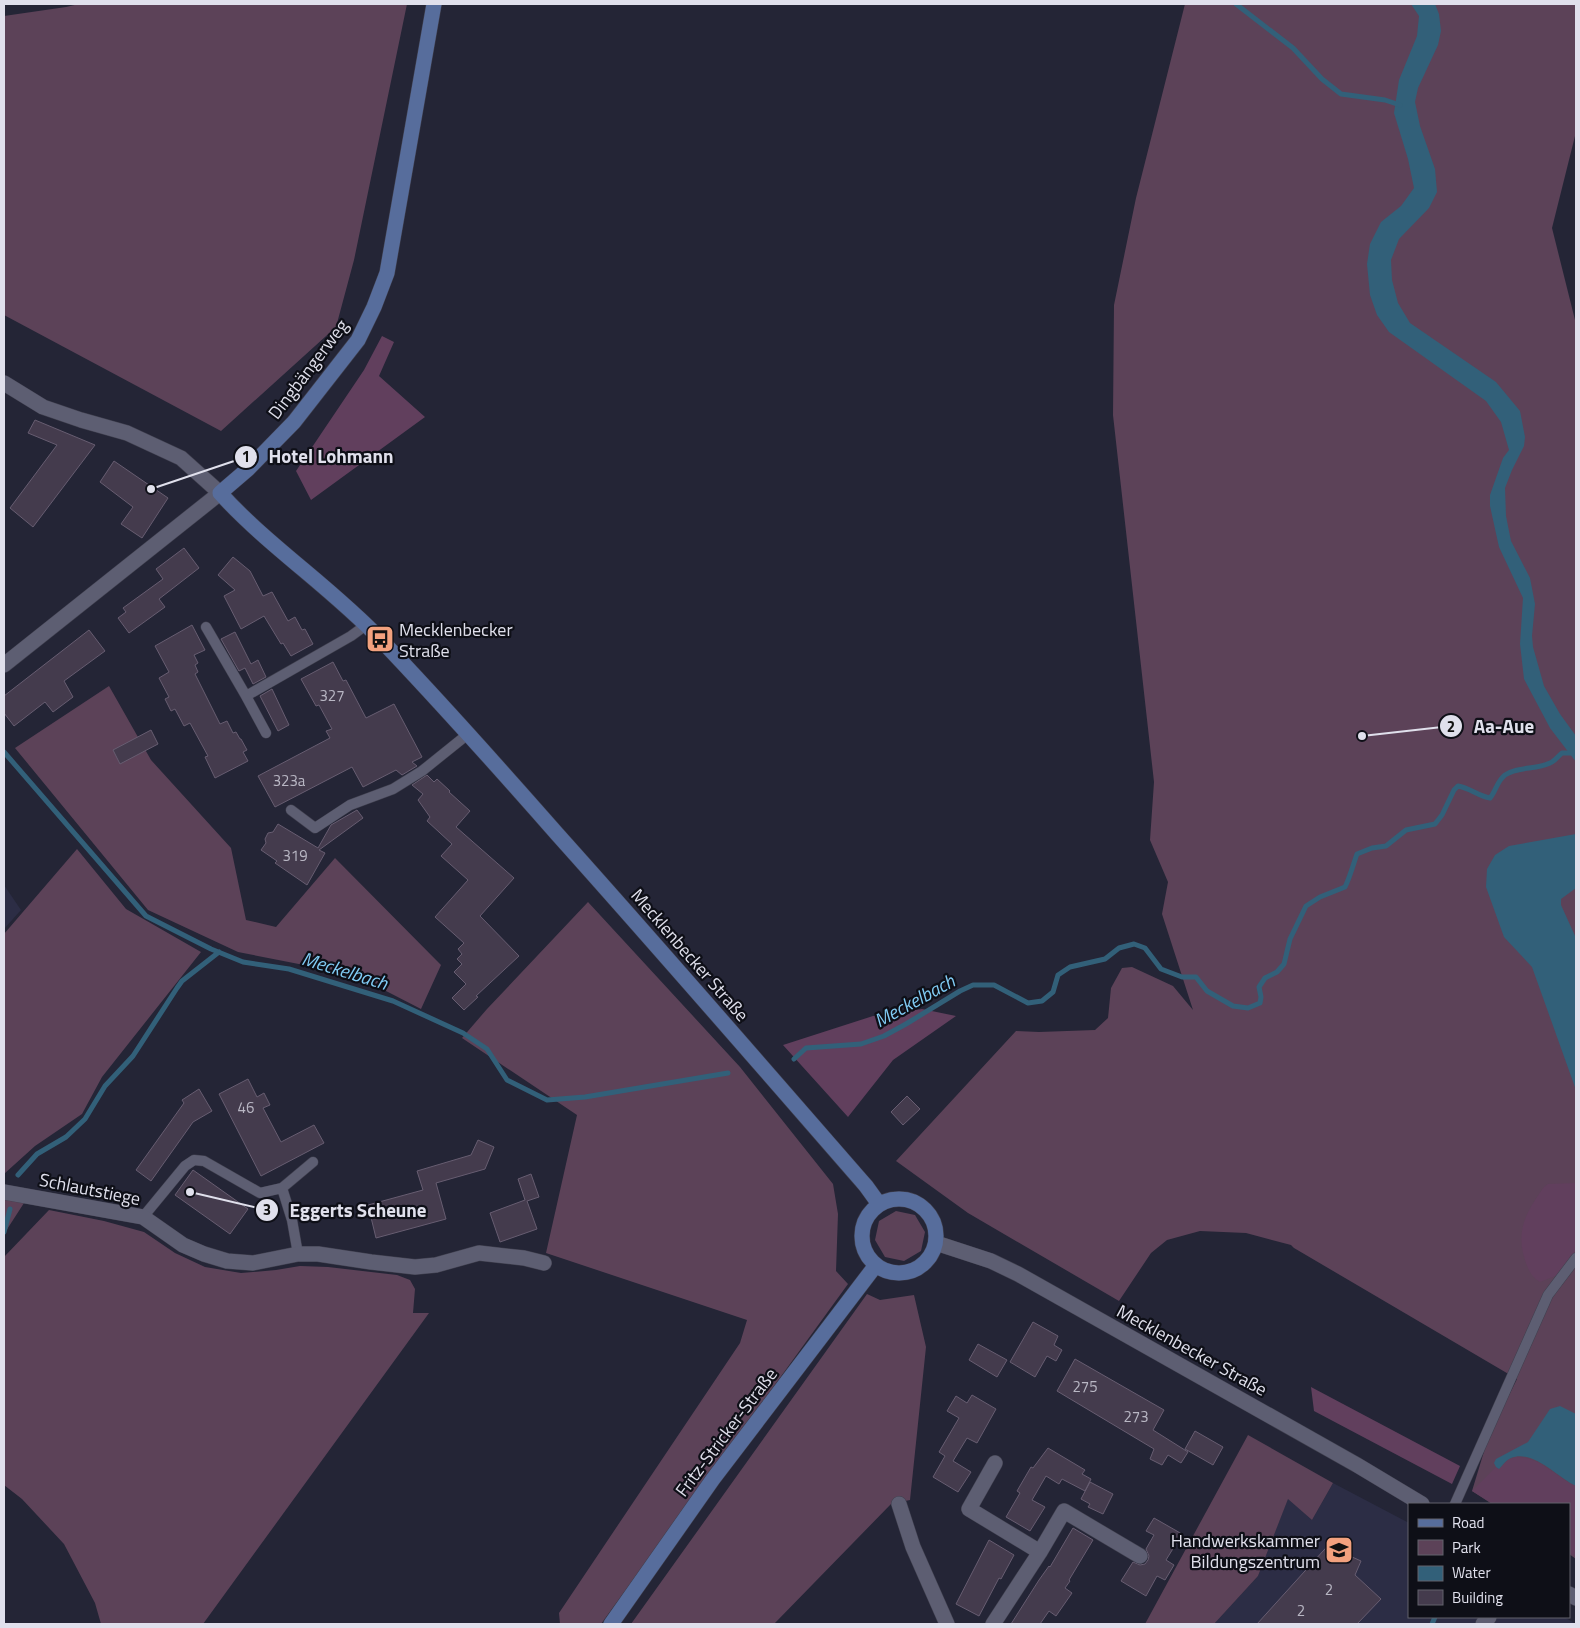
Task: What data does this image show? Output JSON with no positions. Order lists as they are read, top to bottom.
{
  "streets": {
    "main road": ["Dingbängerweg", "Mecklenbecker Straße", "Fritz-Stricker-Straße"],
    "street": ["Schlautstiege"]
  },
  "crossings": [
    ["Dingbängerweg", "Mecklenbecker Straße"],
    ["Mecklenbecker Straße", "Fritz-Stricker-Straße"]
  ],
  "water": ["Meckelbach"],
  "places": {
    "other": ["Hotel Lohmann", "Aa-Aue", "Eggerts Scheune"],
    "bus stop": ["Mecklenbecker Straße"],
    "school or university": ["Handwerkskammer Bildungszentrum"]
  },
  "house_numbers": [
    "327",
    "323a",
    "319",
    "46",
    "275",
    "273",
    "2",
    "2"
  ],
  "legend": [
    "Road",
    "Park",
    "Water",
    "Building"
  ]
}
